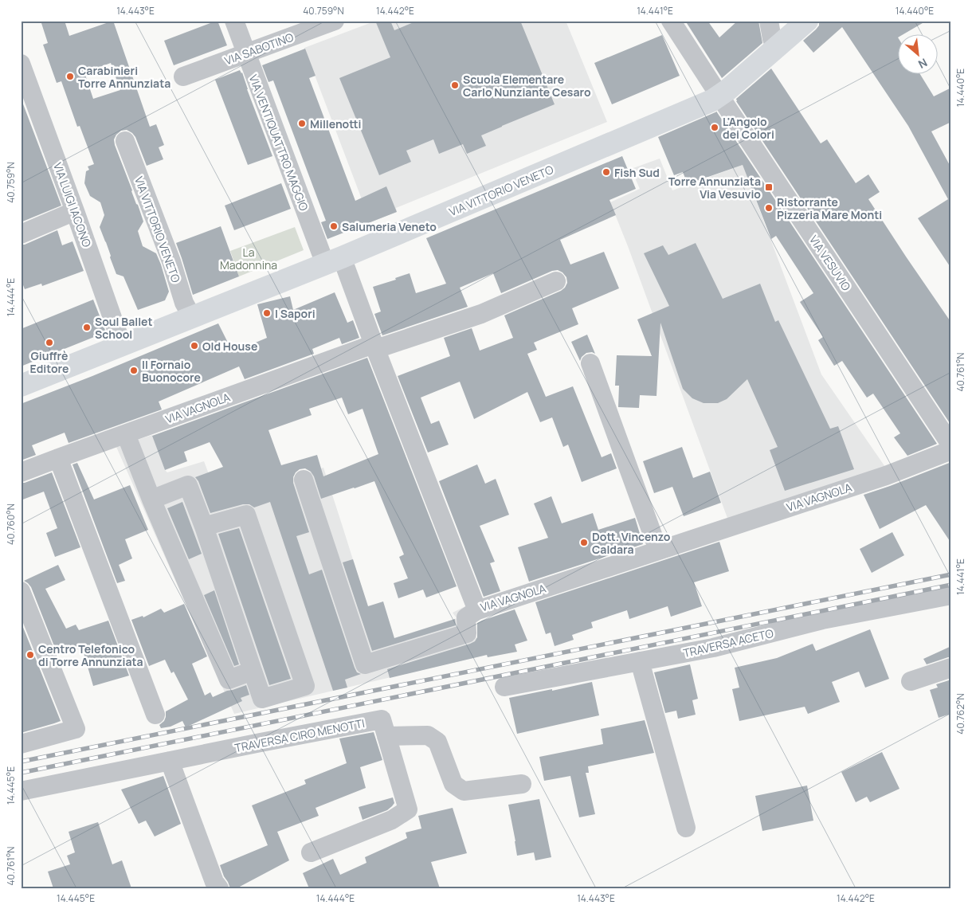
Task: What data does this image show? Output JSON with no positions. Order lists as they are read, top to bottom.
{
  "streets": {
    "main road": ["VIA VITTORIO VENETO"],
    "street": [
      "VIA SABOTINO",
      "VIA VENTIQUATTRO MAGGIO",
      "VIA LUIGI IACONO",
      "VIA VESUVIO",
      "VIA VAGNOLA",
      "TRAVERSA ACETO",
      "TRAVERSA CIRO MENOTTI"
    ]
  },
  "crossings": [
    ["VIA SABOTINO", "VIA VENTIQUATTRO MAGGIO"],
    ["VIA VENTIQUATTRO MAGGIO", "VIA VITTORIO VENETO"],
    ["VIA VENTIQUATTRO MAGGIO", "VIA VAGNOLA"],
    ["VIA VITTORIO VENETO", "VIA LUIGI IACONO"],
    ["VIA VITTORIO VENETO", "VIA VESUVIO"]
  ],
  "parks": ["La Madonnina"],
  "places": {
    "other": [
      "Carabinieri Torre Annunziata",
      "Scuola Elementare Carlo Nunziante Cesaro",
      "Millenotti",
      "L'Angolo dei Colori",
      "Fish Sud",
      "Ristorrante Pizzeria Mare Monti",
      "Salumeria Veneto",
      "I Sapori",
      "Soul Ballet School",
      "Giuffrè Editore",
      "Old House",
      "Il Fornaio Buonocore",
      "Dott. Vincenzo Caldara",
      "Centro Telefonico di Torre Annunziata"
    ],
    "transit": ["Torre Annunziata Via Vesuvio"]
  },
  "north": "bottom right",
  "coordinates": [
    "14.443°E",
    "40.759°N",
    "14.442°E",
    "14.441°E",
    "14.440°E",
    "14.444°E",
    "40.761°N",
    "40.760°N",
    "40.762°N",
    "14.445°E"
  ]
}
